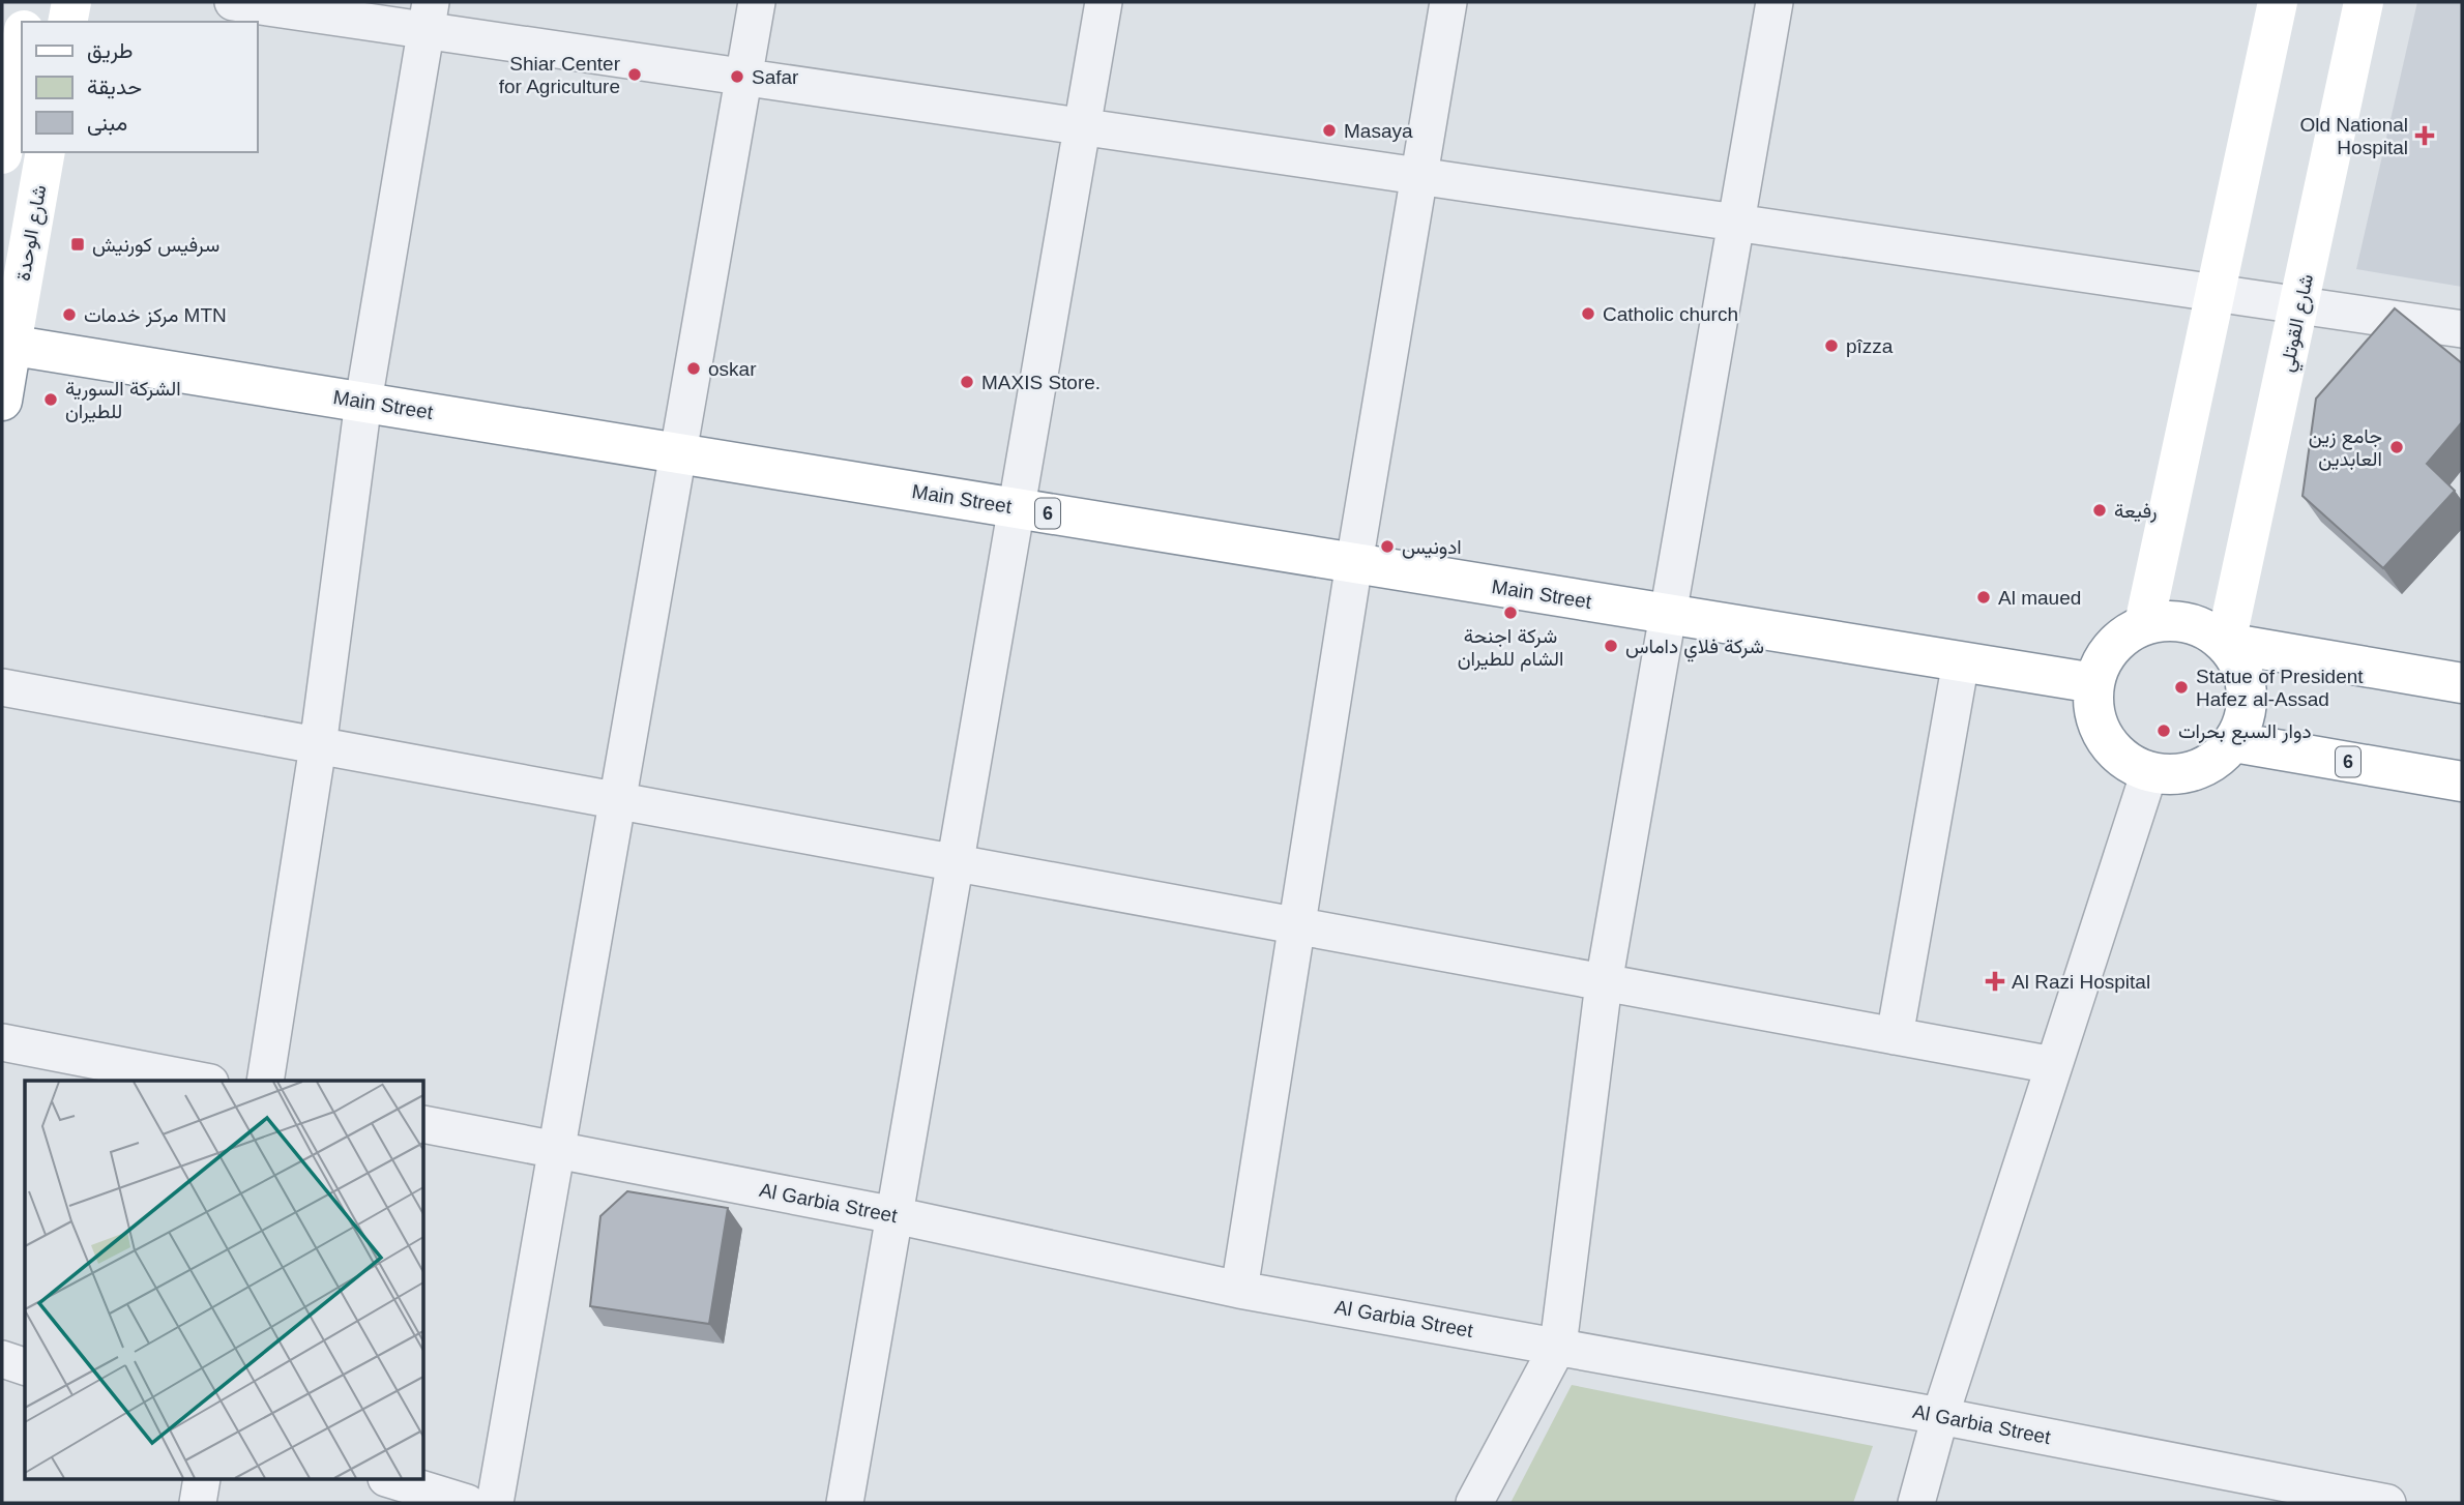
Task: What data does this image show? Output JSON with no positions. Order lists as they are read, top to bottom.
{
  "streets": {
    "main road": [
      "شارع الوحدة",
      "شارع القوتلي",
      "Main Street",
      "6"
    ],
    "street": ["Al Garbia Street"]
  },
  "crossings": [
    ["شارع الوحدة", "Main Street"],
    ["شارع القوتلي", "Main Street"],
    ["شارع القوتلي", "6"],
    ["Main Street", "6"]
  ],
  "places": {
    "other": [
      "Shiar Center for Agriculture",
      "Safar",
      "Masaya",
      "Catholic church",
      "مركز خدمات MTN",
      "pîzza",
      "oskar",
      "MAXIS Store.",
      "الشركة السورية للطيران",
      "جامع زين العابدين",
      "رفيعة",
      "ادونيس",
      "Al maued",
      "شركة اجنحة الشام للطيران",
      "شركة فلاي داماس",
      "Statue of President Hafez al-Assad",
      "دوار السبع بحرات"
    ],
    "health": ["Old National Hospital", "Al Razi Hospital"],
    "transit": ["سرفيس كورنيش"]
  },
  "legend": ["طريق", "حديقة", "مبنى"]
}
